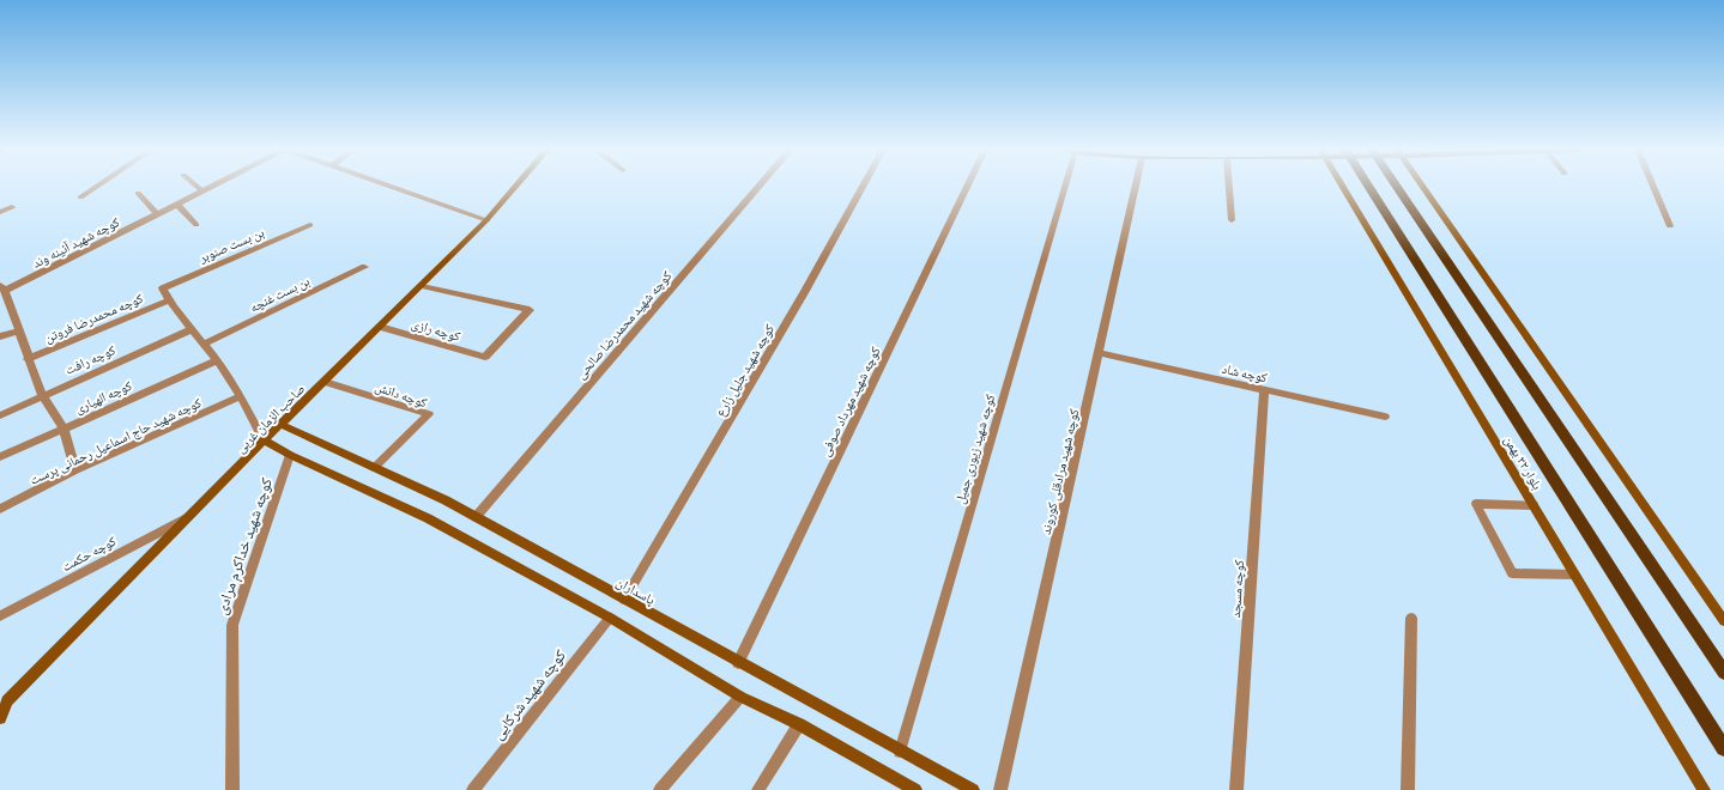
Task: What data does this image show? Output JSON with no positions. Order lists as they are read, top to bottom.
{
  "streets": {
    "main road": ["صاحب الزمان غربی", "بلوار ۲۲ بهمن", "پاسداران"],
    "street": [
      "کوچه شهید آئینه وند",
      "بن بست صنوبر",
      "بن بست غنچه",
      "کوچه محمدرضا فروتن",
      "کوچه شهید محمدرضا صالحی",
      "کوچه رازی",
      "کوچه رافت",
      "کوچه شهید جلیل زارع",
      "کوچه شاد",
      "کوچه دانش",
      "کوچه الهیاری",
      "کوچه شهید مهرداد صوفی",
      "کوچه شهید حاج اسماعیل رحمانی پرست",
      "کوچه شهید زیوری جمیل",
      "کوچه شهید مرادقلی کوروند",
      "کوچه شهید خداکرم مرادی",
      "کوچه حکمت",
      "کوچه مسجد",
      "کوچه شهید شرکایی"
    ]
  },
  "crossings": [
    ["بن بست صنوبر", "کوچه محمدرضا فروتن"],
    ["کوچه شهید محمدرضا صالحی", "پاسداران"],
    ["کوچه رازی", "صاحب الزمان غربی"],
    ["کوچه شهید جلیل زارع", "پاسداران"],
    ["کوچه شاد", "کوچه شهید مرادقلی کوروند"],
    ["کوچه شاد", "کوچه مسجد"],
    ["کوچه دانش", "صاحب الزمان غربی"],
    ["کوچه دانش", "پاسداران"],
    ["کوچه شهید مهرداد صوفی", "پاسداران"],
    ["صاحب الزمان غربی", "کوچه حکمت"],
    ["صاحب الزمان غربی", "پاسداران"],
    ["کوچه شهید زیوری جمیل", "پاسداران"]
  ]
}
